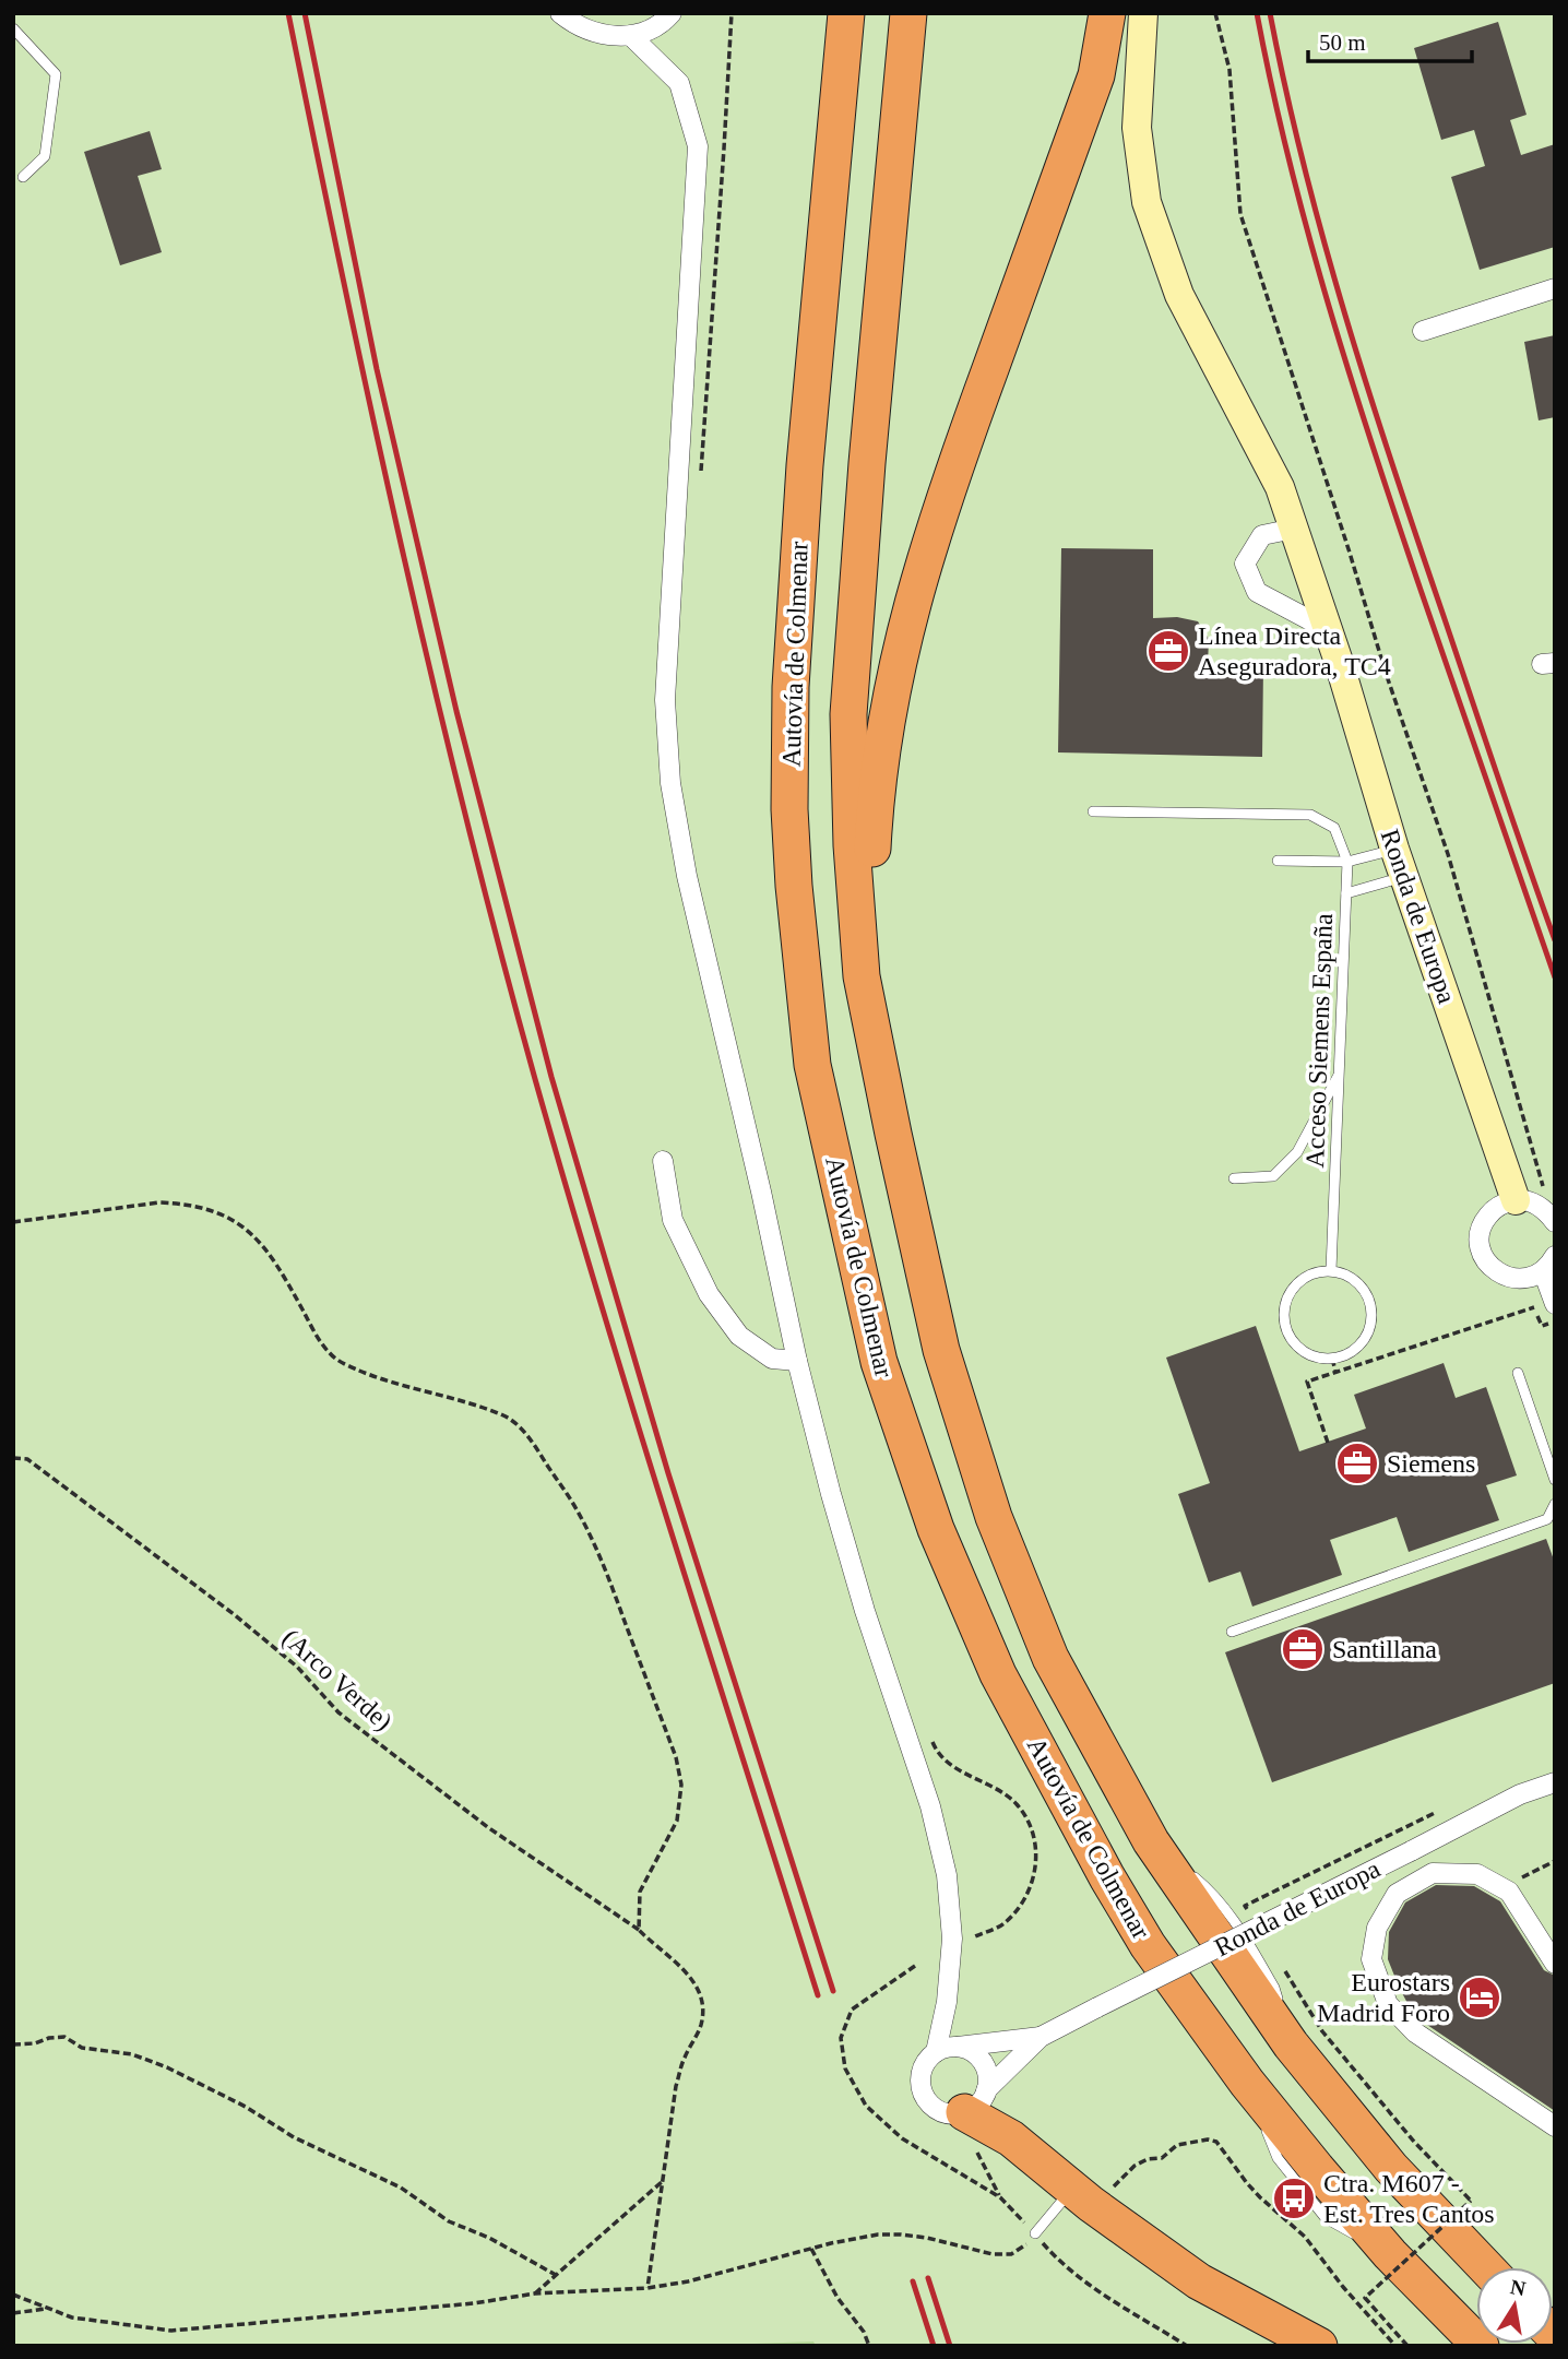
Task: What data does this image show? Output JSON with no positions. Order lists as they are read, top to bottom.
{
  "streets": {
    "highway": ["Autovía de Colmenar"],
    "street": ["Ronda de Europa"],
    "lane": ["Acceso Siemens España"],
    "path": ["(Arco Verde)"]
  },
  "places": {
    "office": ["Línea Directa Aseguradora, TC4", "Siemens", "Santillana"],
    "hotel": ["Eurostars Madrid Foro"],
    "bus stop": ["Ctra. M607 - Est. Tres Cantos"]
  },
  "scale_bar": "50 m",
  "north": "top"
}
